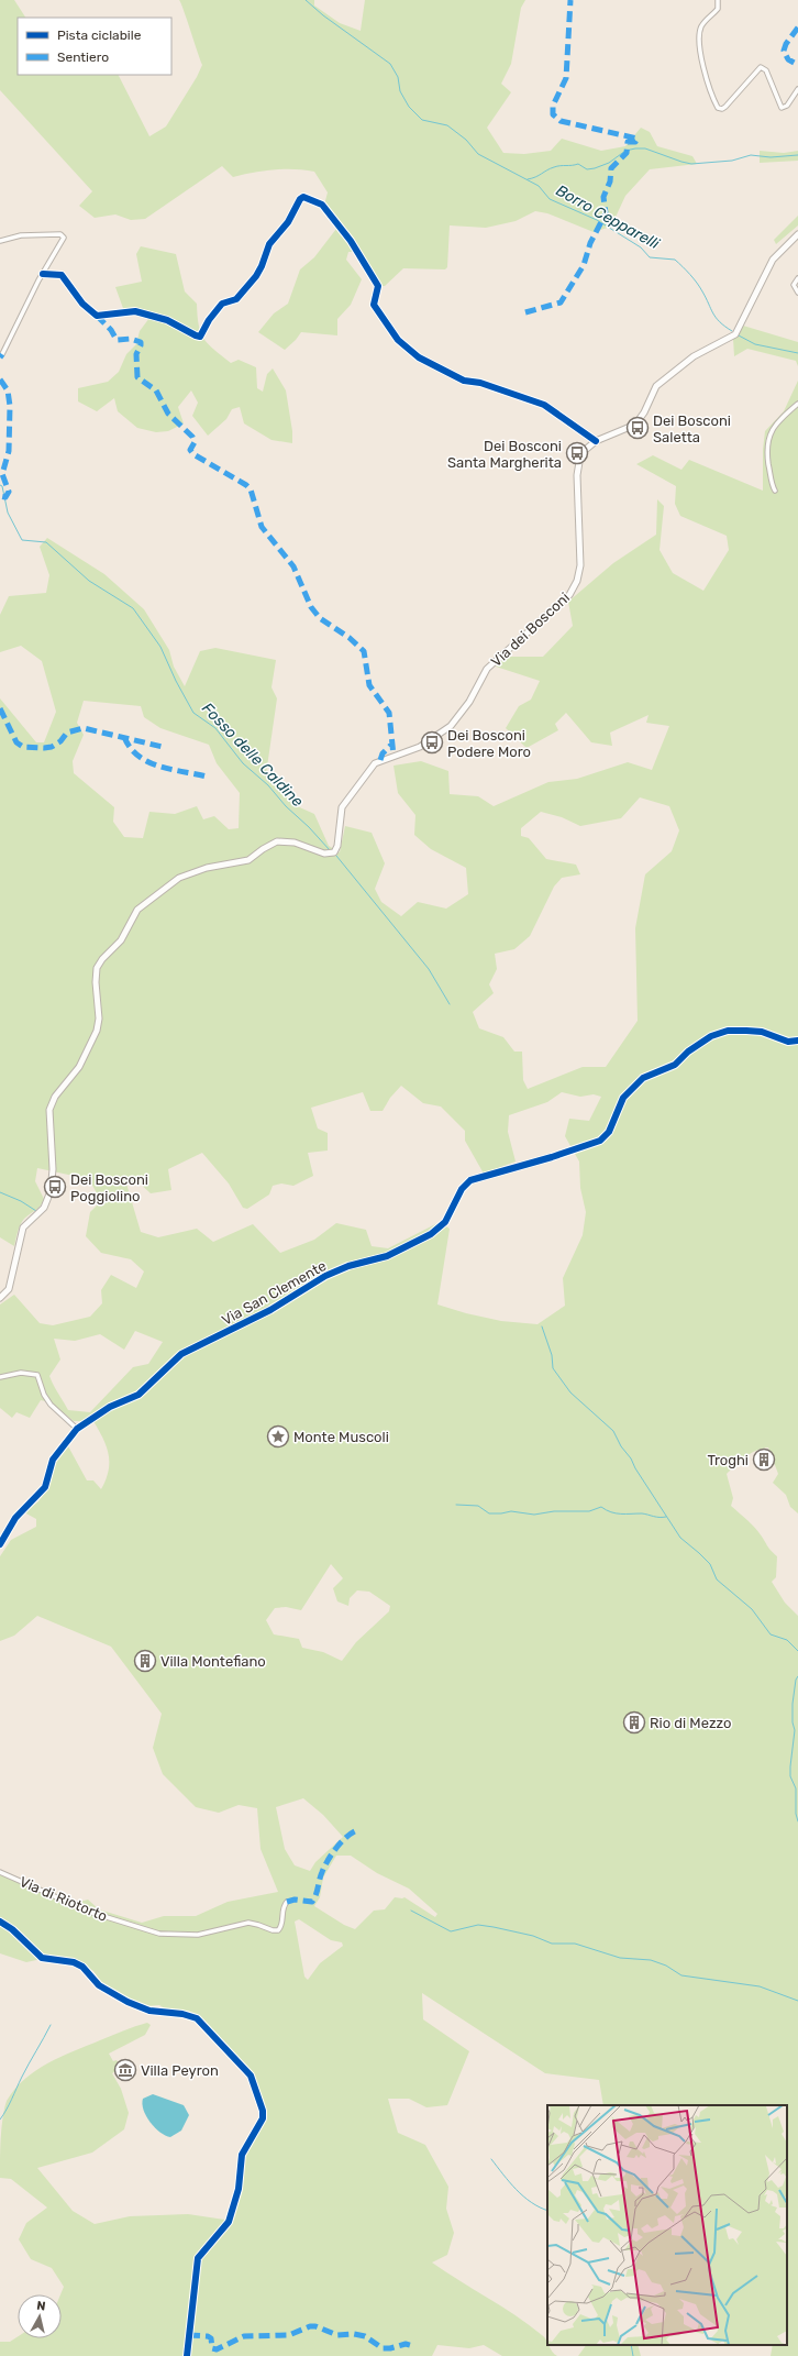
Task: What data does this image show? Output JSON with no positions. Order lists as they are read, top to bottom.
{
  "streets": {
    "main road": ["Via dei Bosconi"],
    "street": ["Via San Clemente", "Via di Riotorto"]
  },
  "water": ["Borro Cepparelli", "Fosso delle Caldine"],
  "places": {
    "bus stop": [
      "Dei Bosconi Saletta",
      "Dei Bosconi Santa Margherita",
      "Dei Bosconi Podere Moro",
      "Dei Bosconi Poggiolino"
    ],
    "place": ["Monte Muscoli"],
    "building": ["Troghi", "Villa Montefiano", "Rio di Mezzo"],
    "museum": ["Villa Peyron"]
  },
  "legend": ["Pista ciclabile", "Sentiero"],
  "north": "top"
}
